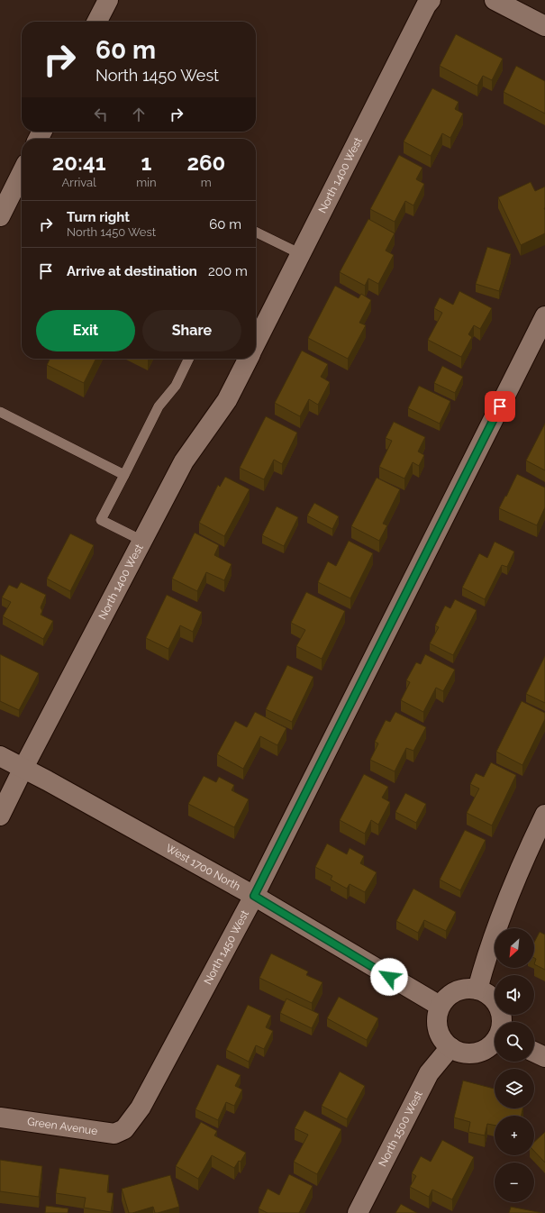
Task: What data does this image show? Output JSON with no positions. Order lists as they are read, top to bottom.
{
  "streets": {
    "street": [
      "North 1400 West",
      "West 1700 North",
      "North 1450 West",
      "Green Avenue",
      "North 1500 West"
    ]
  },
  "crossings": [
    ["North 1400 West", "West 1700 North"],
    ["West 1700 North", "North 1450 West"],
    ["North 1450 West", "Green Avenue"]
  ],
  "north": "bottom left",
  "page": {
    "turn": ["60 m", "North 1450 West"],
    "eta": [
      "20:41",
      "Arrival",
      "1",
      "min",
      "260",
      "m"
    ],
    "list": [
      {
        "name": "Turn right",
        "note": "North 1450 West",
        "value": "60 m"
      },
      {
        "name": "Arrive at destination",
        "value": "200 m"
      }
    ],
    "buttons": ["Exit", "Share"],
    "map_buttons": ["+", "−"]
  }
}
